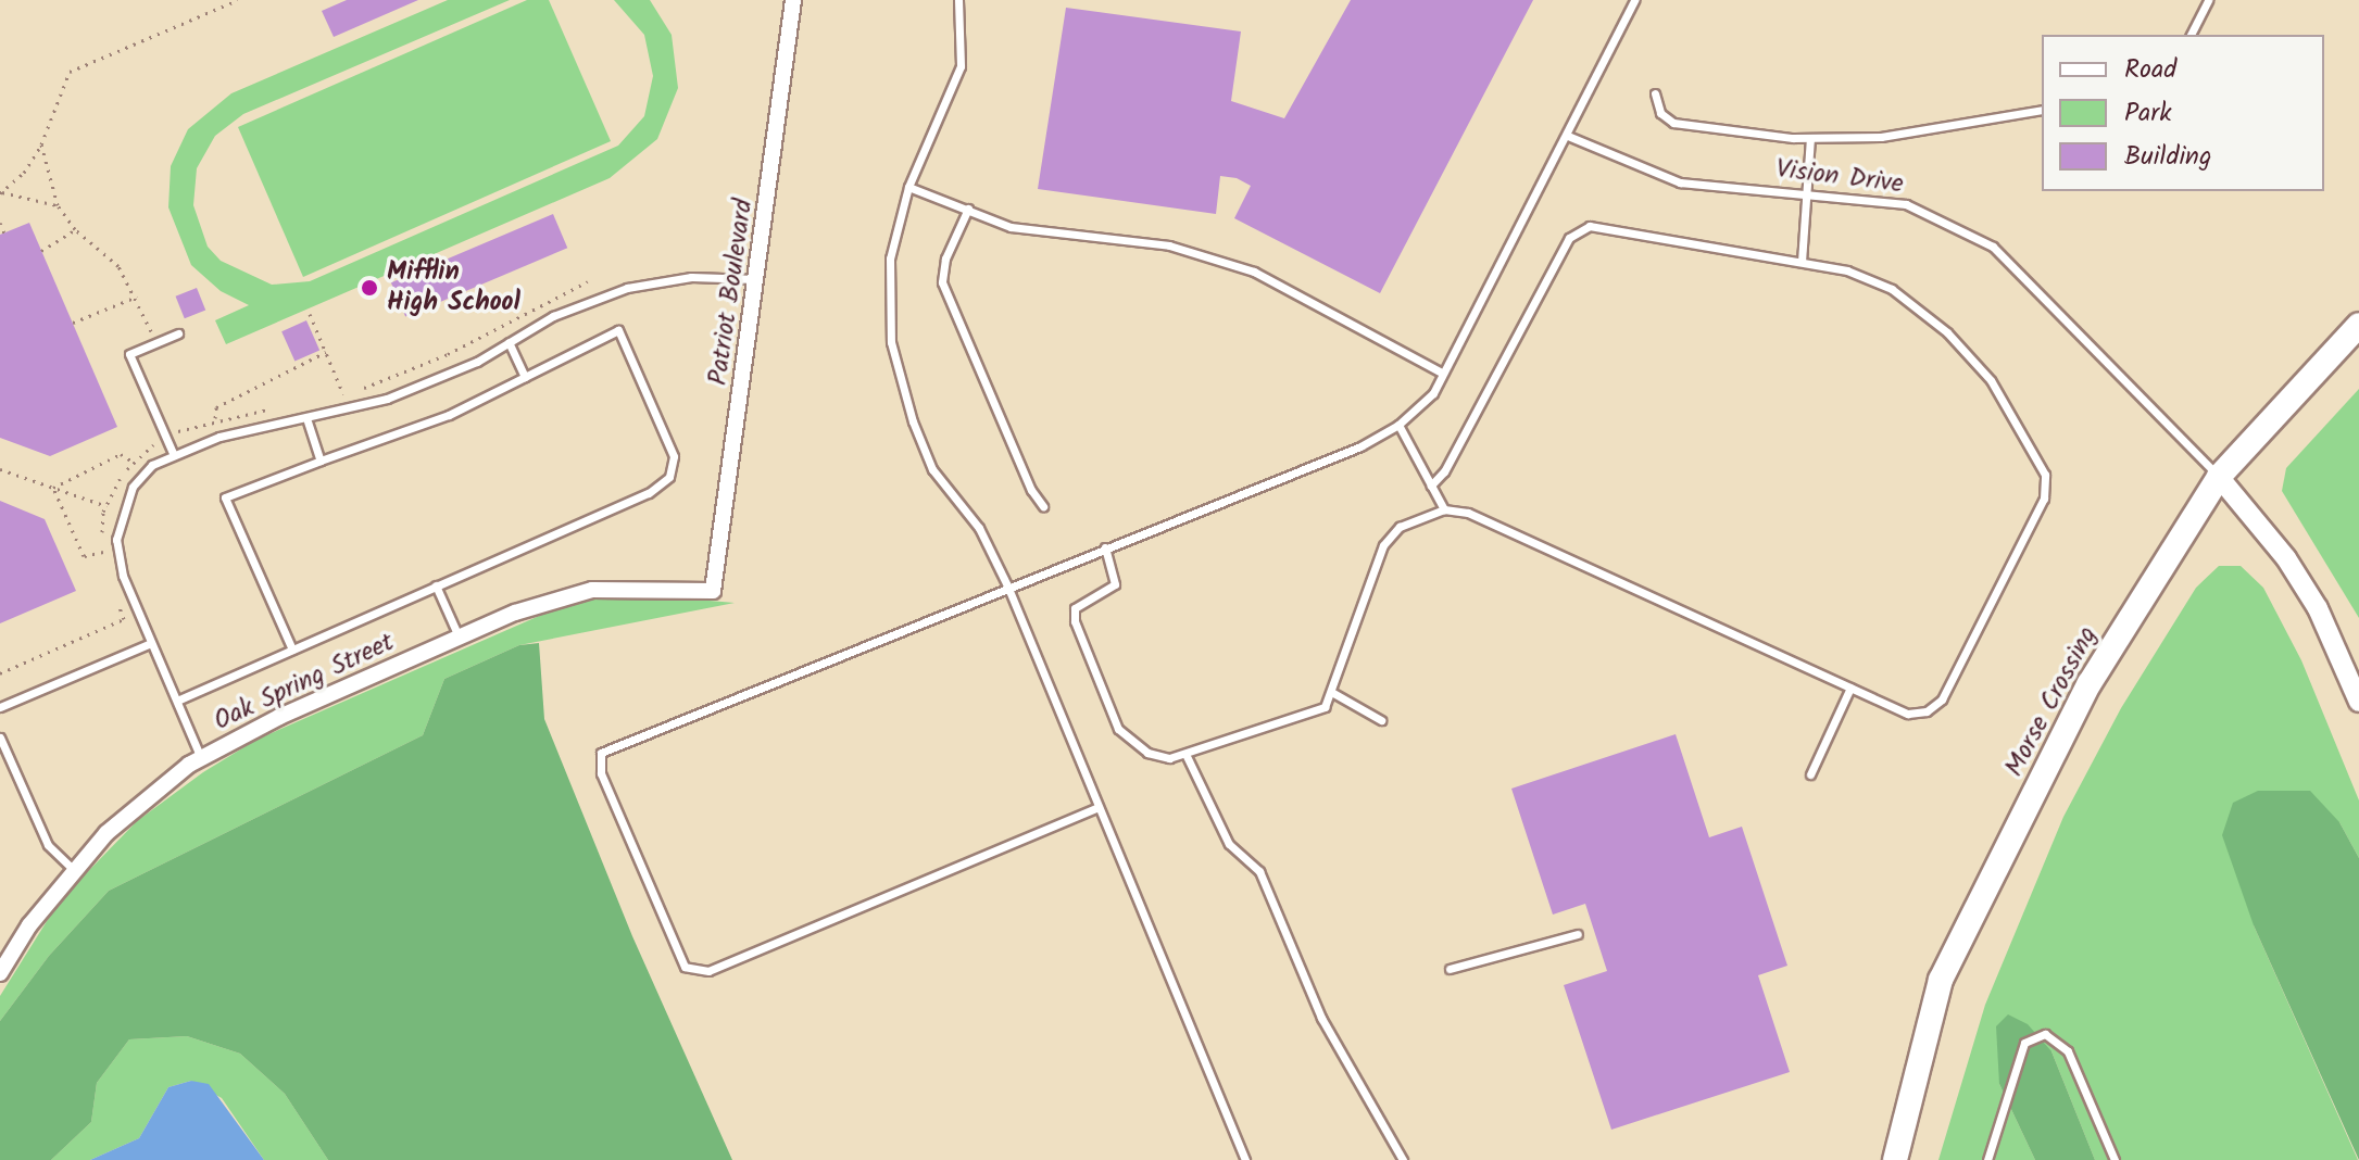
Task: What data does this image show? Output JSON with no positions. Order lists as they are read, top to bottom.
{
  "streets": {
    "main road": ["Morse Crossing"],
    "street": ["Patriot Boulevard", "Oak Spring Street"],
    "lane": ["Vision Drive"]
  },
  "crossings": [
    ["Vision Drive", "Morse Crossing"],
    ["Patriot Boulevard", "Oak Spring Street"]
  ],
  "places": ["Mifflin High School"],
  "legend": ["Road", "Park", "Building"]
}
